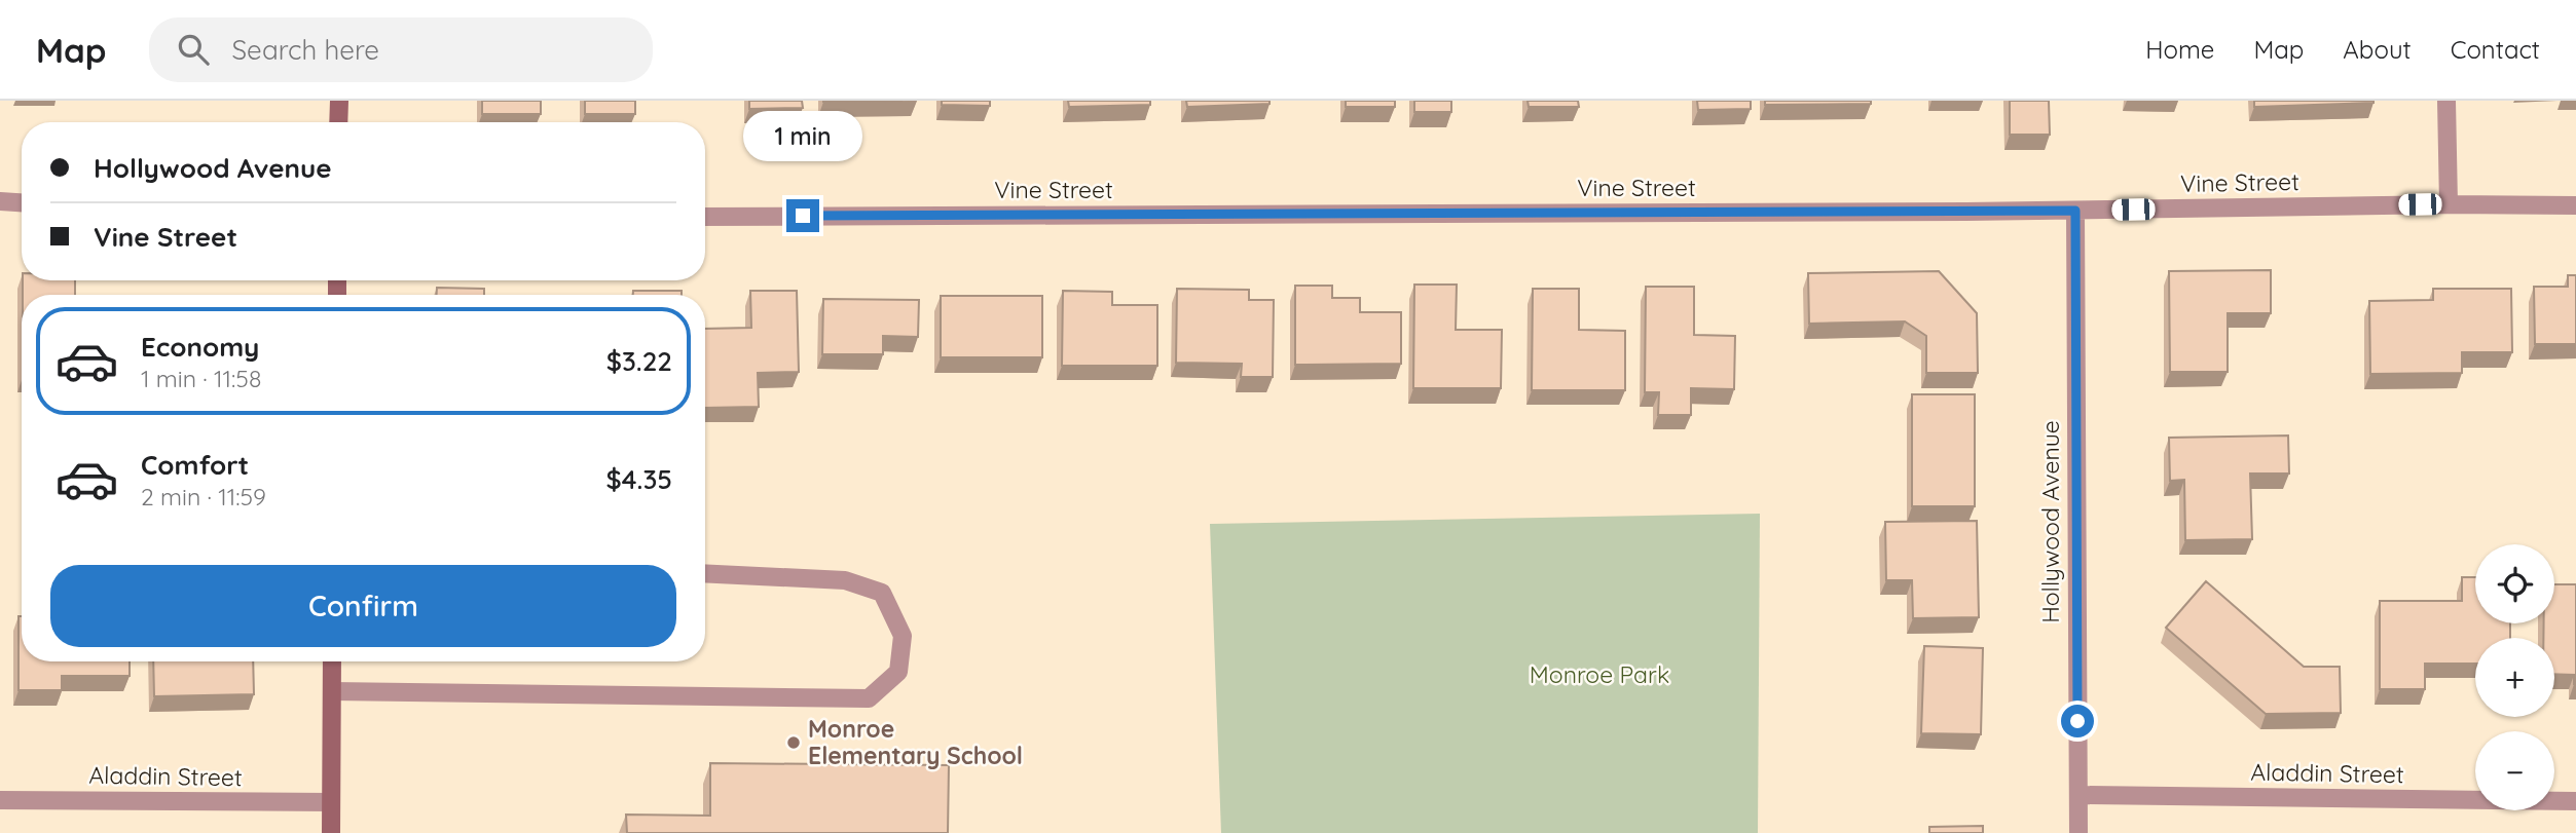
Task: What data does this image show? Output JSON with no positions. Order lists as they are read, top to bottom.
{
  "streets": {
    "street": ["Vine Street", "Hollywood Avenue", "Aladdin Street"]
  },
  "crossings": [
    ["Vine Street", "Hollywood Avenue"],
    ["Hollywood Avenue", "Aladdin Street"]
  ],
  "parks": ["Monroe Park"],
  "places": ["Monroe Elementary School"],
  "page": {
    "header": "Map",
    "search": "Search here",
    "nav": [
      "Home",
      "Map",
      "About",
      "Contact"
    ],
    "bubble": "1 min",
    "banner": ["Hollywood Avenue", "Vine Street"],
    "list": [
      {
        "name": "Economy",
        "note": "1 min · 11:58",
        "value": "$3.22"
      },
      {
        "name": "Comfort",
        "note": "2 min · 11:59",
        "value": "$4.35"
      }
    ],
    "map_buttons": ["+", "−"],
    "buttons": "Confirm"
  }
}
